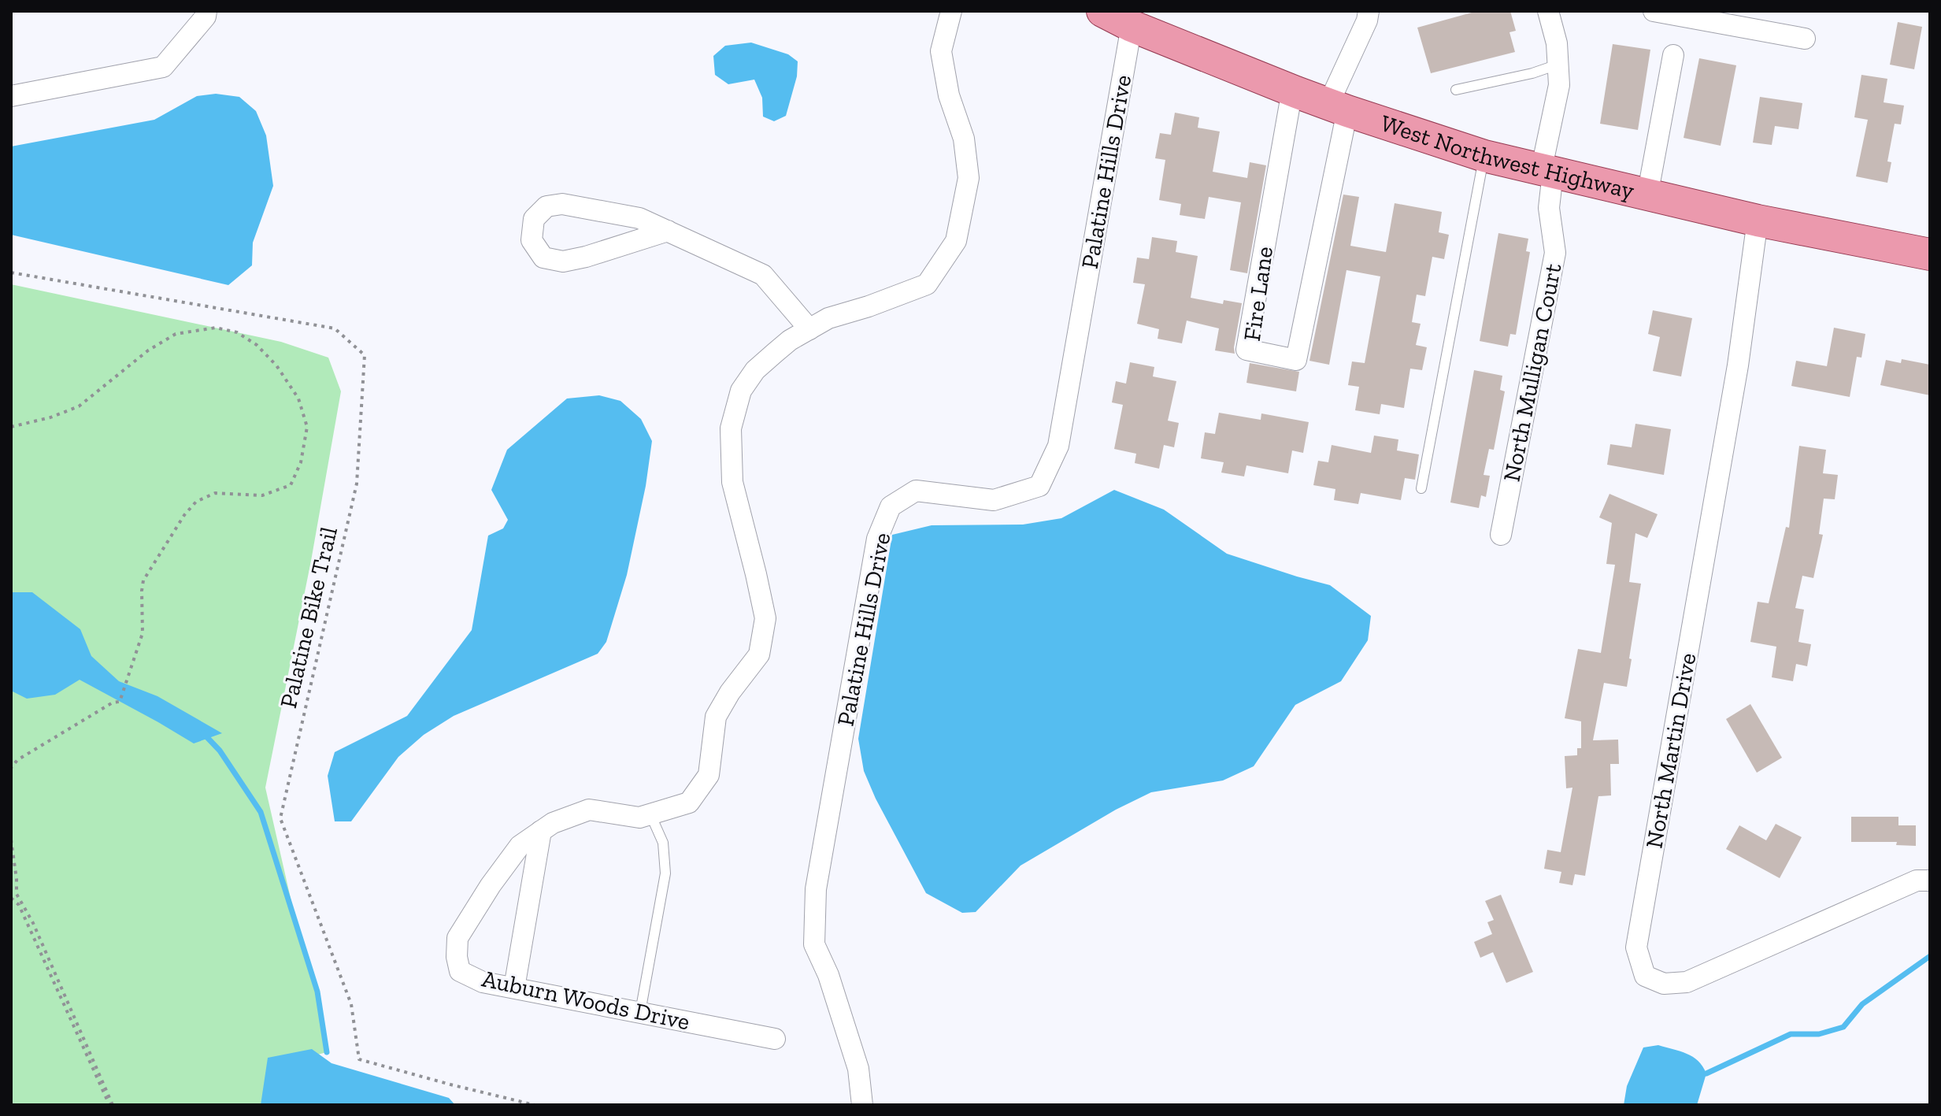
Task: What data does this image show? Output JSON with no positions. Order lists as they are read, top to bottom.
{
  "streets": {
    "main road": ["West Northwest Highway"],
    "street": [
      "Palatine Hills Drive",
      "Fire Lane",
      "North Mulligan Court",
      "North Martin Drive",
      "Auburn Woods Drive"
    ],
    "path": ["Palatine Bike Trail"]
  },
  "crossings": [
    ["West Northwest Highway", "Palatine Hills Drive"],
    ["West Northwest Highway", "Fire Lane"],
    ["West Northwest Highway", "North Mulligan Court"],
    ["West Northwest Highway", "North Martin Drive"]
  ]
}
